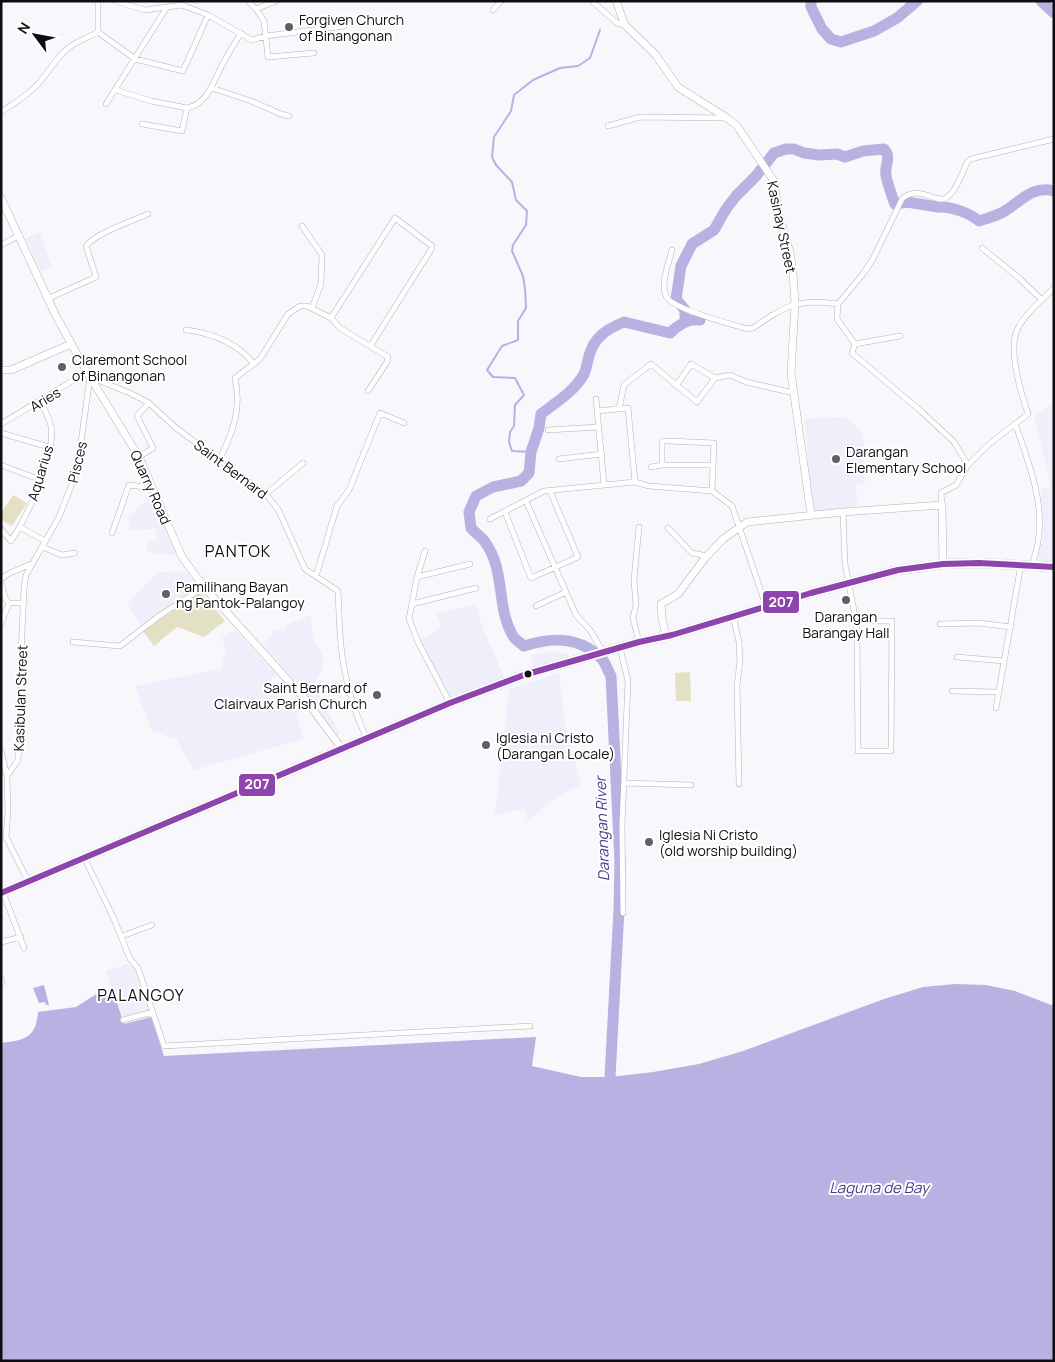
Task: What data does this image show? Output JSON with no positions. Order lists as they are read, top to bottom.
{
  "streets": {
    "street": [
      "Kasinay Street",
      "Aries",
      "Pisces",
      "Saint Bernard",
      "Aquarius",
      "Quarry Road",
      "Kasibulan Street"
    ]
  },
  "crossings": [
    ["Aries", "Pisces"],
    ["Aries", "Saint Bernard"],
    ["Aries", "Aquarius"],
    ["Aries", "Quarry Road"],
    ["Pisces", "Saint Bernard"],
    ["Pisces", "Quarry Road"],
    ["Pisces", "Kasibulan Street"],
    ["Saint Bernard", "Quarry Road"]
  ],
  "districts": ["PANTOK", "PALANGOY"],
  "water": ["Darangan River", "Laguna de Bay"],
  "places": [
    "Forgiven Church of Binangonan",
    "Claremont School of Binangonan",
    "Darangan Elementary School",
    "Pamilihang Bayan ng Pantok-Palangoy",
    "Darangan Barangay Hall",
    "Saint Bernard of Clairvaux Parish Church",
    "Iglesia ni Cristo (Darangan Locale)",
    "Iglesia Ni Cristo (old worship building)"
  ],
  "lines": ["transit line 207"],
  "north": "top left"
}
